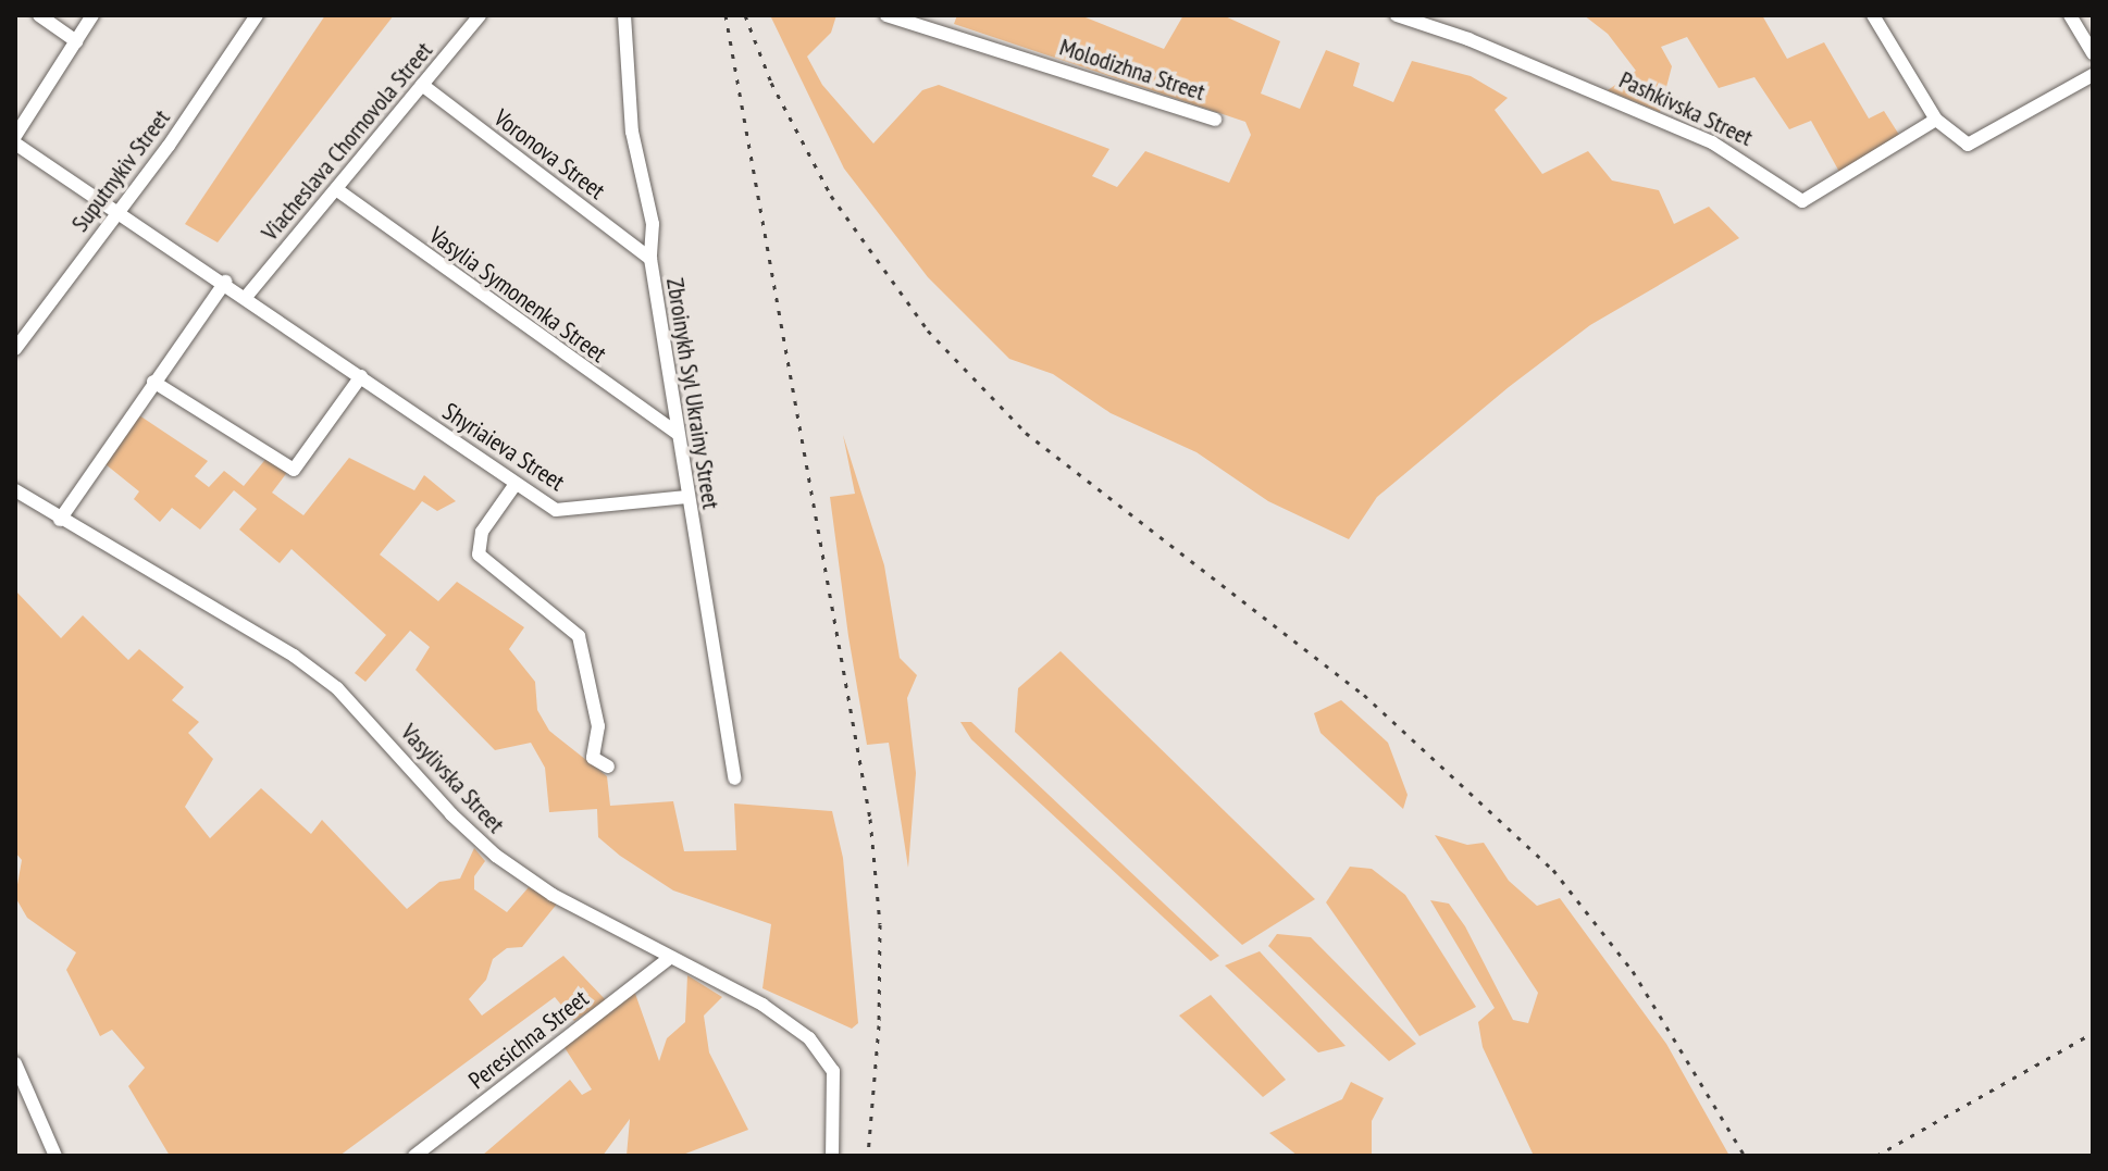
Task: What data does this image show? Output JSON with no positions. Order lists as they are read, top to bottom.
{
  "streets": {
    "street": [
      "Molodizhna Street",
      "Pashkivska Street",
      "Viacheslava Chornovola Street",
      "Voronova Street",
      "Suputnykiv Street",
      "Vasylia Symonenka Street",
      "Zbroinykh Syl Ukrainy Street",
      "Shyriaieva Street",
      "Vasylivska Street",
      "Peresichna Street"
    ]
  },
  "crossings": [
    ["Viacheslava Chornovola Street", "Voronova Street"],
    ["Viacheslava Chornovola Street", "Vasylia Symonenka Street"],
    ["Viacheslava Chornovola Street", "Shyriaieva Street"],
    ["Voronova Street", "Zbroinykh Syl Ukrainy Street"],
    ["Suputnykiv Street", "Shyriaieva Street"],
    ["Vasylia Symonenka Street", "Zbroinykh Syl Ukrainy Street"],
    ["Zbroinykh Syl Ukrainy Street", "Shyriaieva Street"],
    ["Vasylivska Street", "Peresichna Street"]
  ]
}
